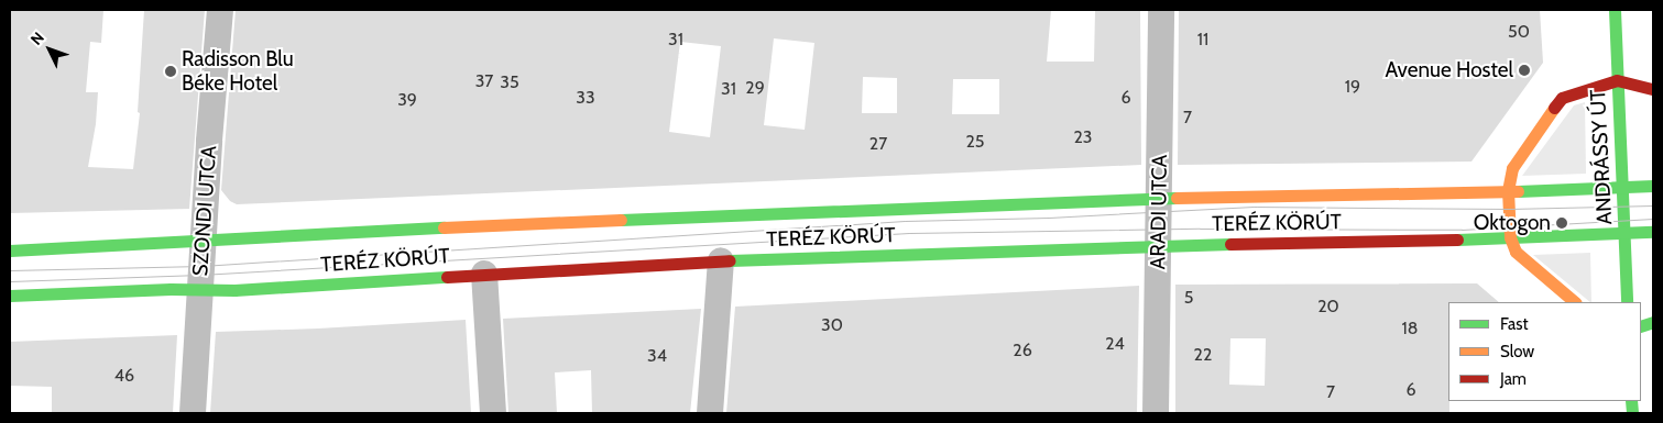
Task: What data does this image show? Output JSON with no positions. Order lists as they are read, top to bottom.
{
  "streets": {
    "main road": ["ANDRÁSSY ÚT", "TERÉZ KÖRÚT"],
    "street": ["SZONDI UTCA", "ARADI UTCA"]
  },
  "crossings": [
    ["ANDRÁSSY ÚT", "TERÉZ KÖRÚT"],
    ["SZONDI UTCA", "TERÉZ KÖRÚT"],
    ["ARADI UTCA", "TERÉZ KÖRÚT"]
  ],
  "places": ["Avenue Hostel", "Radisson Blu Béke Hotel", "Oktogon"],
  "house_numbers": [
    "50",
    "31",
    "11",
    "37",
    "35",
    "19",
    "29",
    "31",
    "33",
    "6",
    "39",
    "7",
    "23",
    "25",
    "27",
    "5",
    "20",
    "30",
    "18",
    "24",
    "26",
    "22",
    "34",
    "46",
    "6",
    "7"
  ],
  "legend": ["Fast", "Slow", "Jam"],
  "north": "top left"
}
